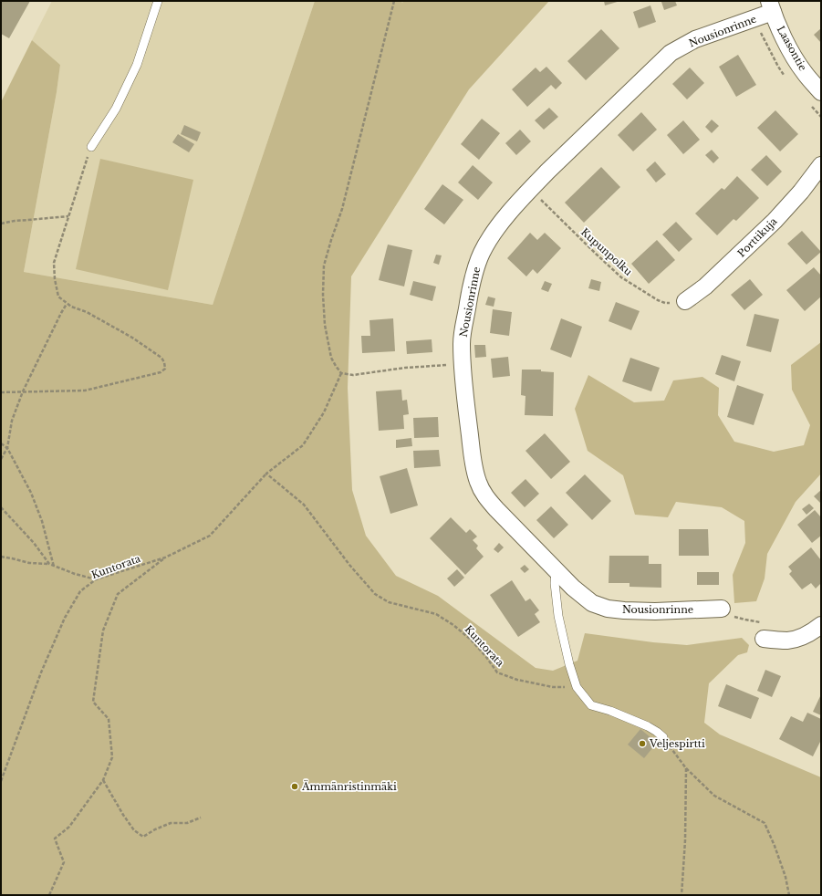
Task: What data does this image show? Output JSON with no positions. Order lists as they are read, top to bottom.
{
  "streets": {
    "street": ["Nousionrinne", "Laasontie", "Porttikuja"],
    "path": ["Kupunpolku", "Kuntorata"]
  },
  "crossings": [
    ["Nousionrinne", "Laasontie"],
    ["Nousionrinne", "Kupunpolku"],
    ["Porttikuja", "Kupunpolku"]
  ],
  "places": ["Veljespirtti", "Ämmänristinmäki"]
}
